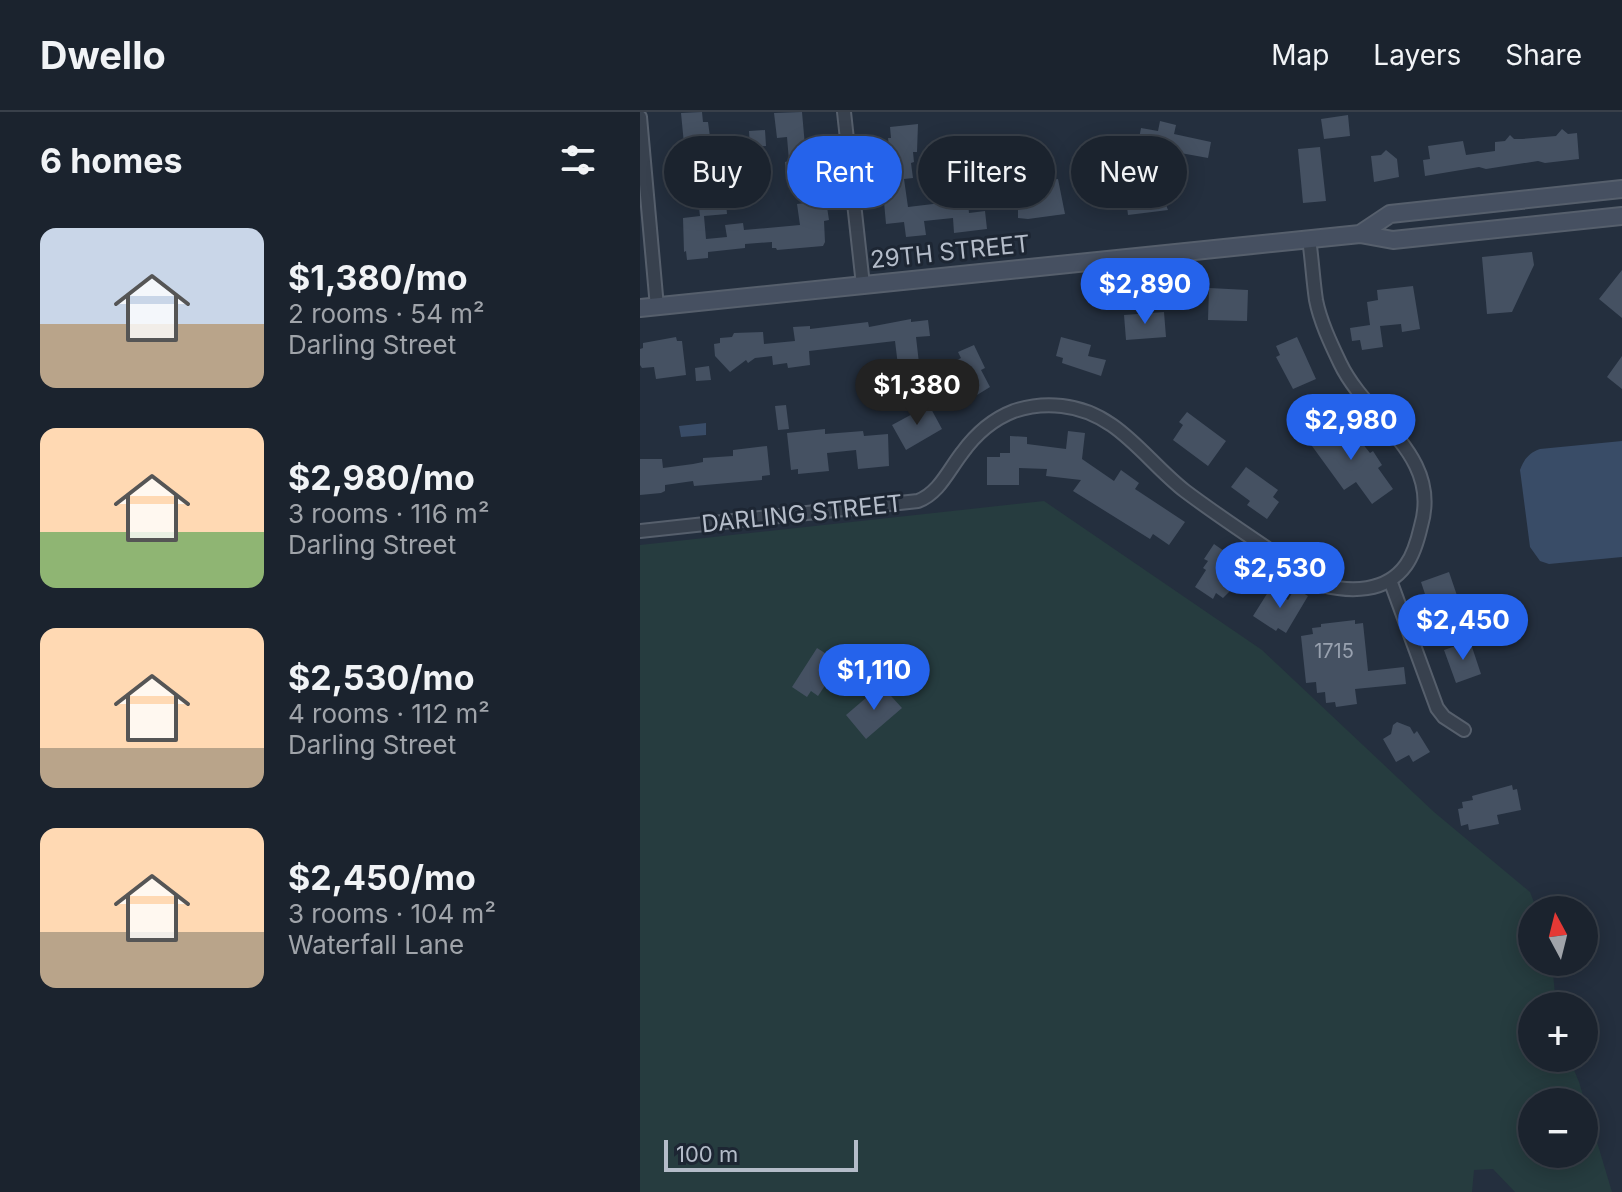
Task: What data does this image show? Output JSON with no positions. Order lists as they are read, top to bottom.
{
  "streets": {
    "street": ["29TH STREET", "DARLING STREET"]
  },
  "house_numbers": ["1715"],
  "scale_bar": "100 m",
  "north": "top",
  "page": {
    "header": "Dwello",
    "nav": ["Map", "Layers", "Share"],
    "heading": "6 homes",
    "chip": [
      "Buy",
      "Rent",
      "Filters",
      "New"
    ],
    "list": [
      {
        "name": "$1,380/mo",
        "note": "2 rooms · 54 m² · Darling Street"
      },
      {
        "name": "$2,980/mo",
        "note": "3 rooms · 116 m² · Darling Street"
      },
      {
        "name": "$2,530/mo",
        "note": "4 rooms · 112 m² · Darling Street"
      },
      {
        "name": "$2,450/mo",
        "note": "3 rooms · 104 m² · Waterfall Lane"
      }
    ],
    "price": [
      "$2,890",
      "$1,380",
      "$2,980",
      "$2,530",
      "$2,450",
      "$1,110"
    ],
    "map_buttons": ["+", "−"],
    "scale": "100 m"
  }
}
